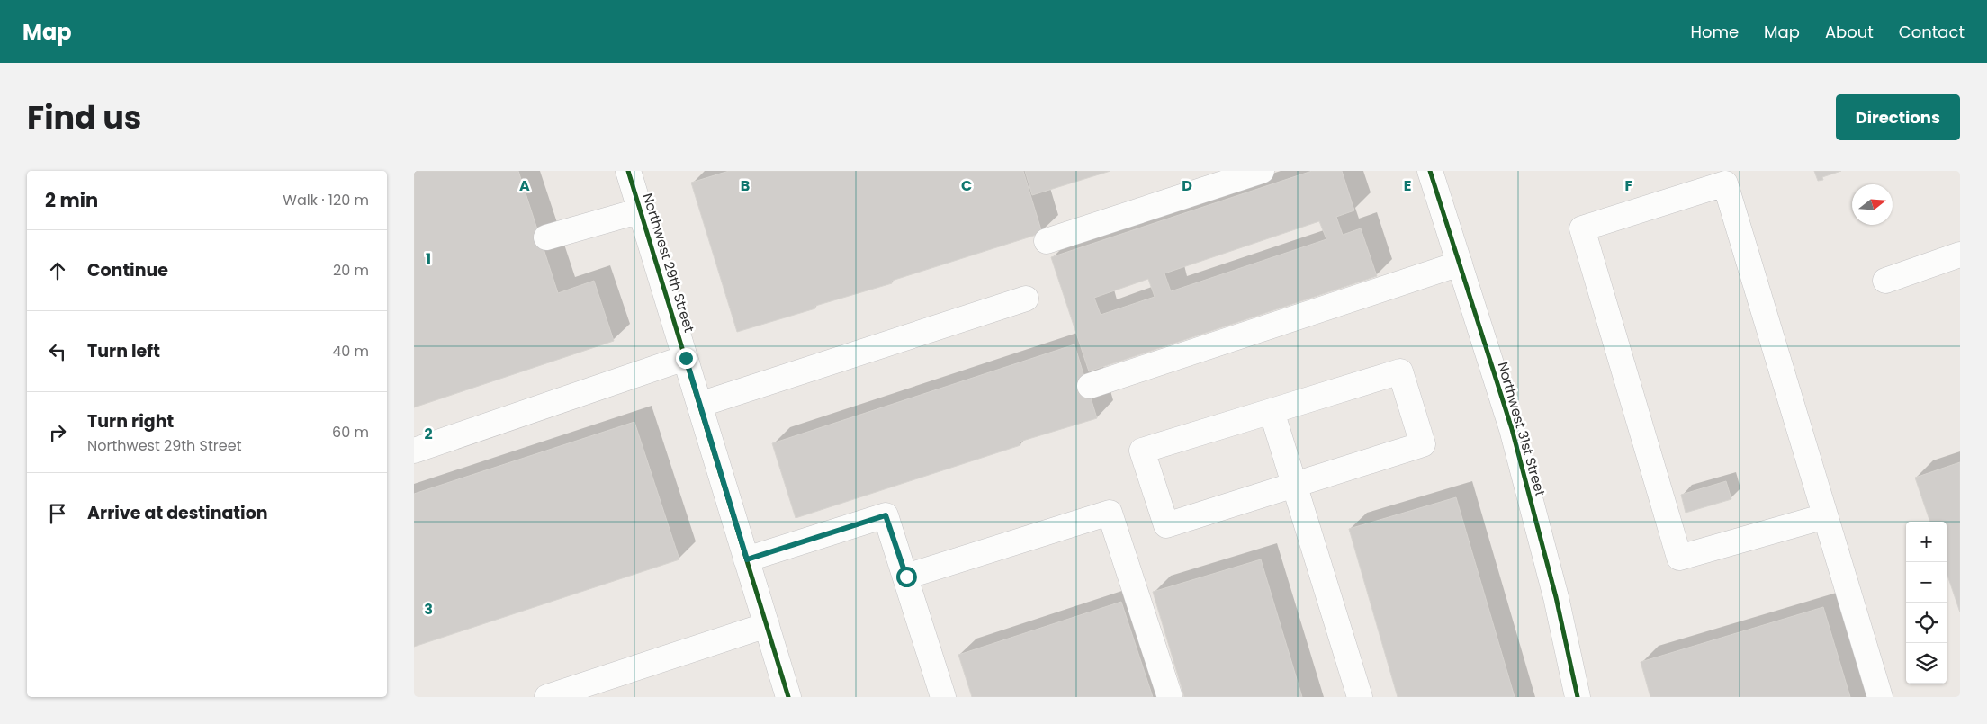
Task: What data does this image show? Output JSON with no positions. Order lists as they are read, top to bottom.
{
  "streets": {
    "street": ["Northwest 29th Street", "Northwest 31st Street"]
  },
  "north": "right",
  "page": {
    "header": "Map",
    "nav": [
      "Home",
      "Map",
      "About",
      "Contact"
    ],
    "title": "Find us",
    "buttons": "Directions",
    "heading": ["2 min", "Walk · 120 m"],
    "list": [
      ["Continue", "20 m"],
      ["Turn left", "40 m"],
      ["Turn right", "Northwest 29th Street", "60 m"],
      "Arrive at destination"
    ],
    "map_buttons": ["+", "−"]
  },
  "grid": {
    "columns": [
      "A",
      "B",
      "C",
      "D",
      "E",
      "F"
    ],
    "rows": ["1", "2", "3"]
  }
}
